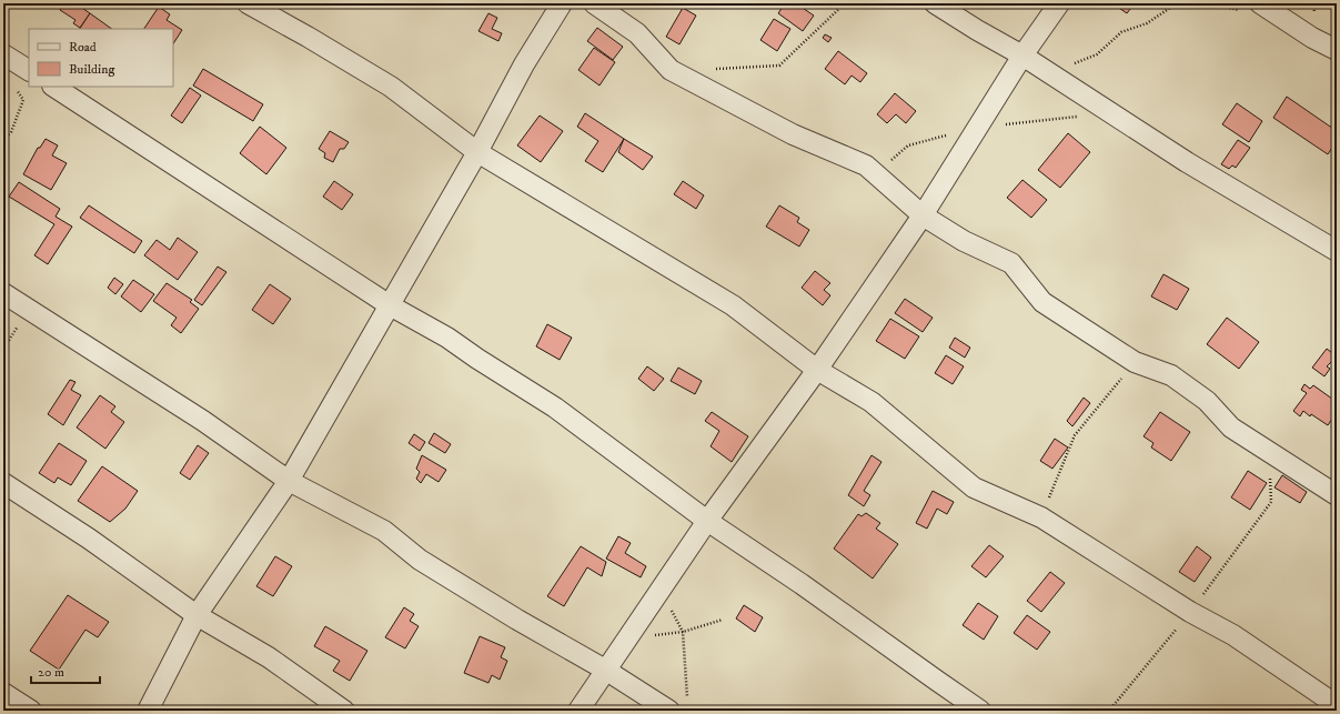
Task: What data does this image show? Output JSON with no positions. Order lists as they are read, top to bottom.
{
  "legend": ["Road", "Building"],
  "scale_bar": "20 m"
}
